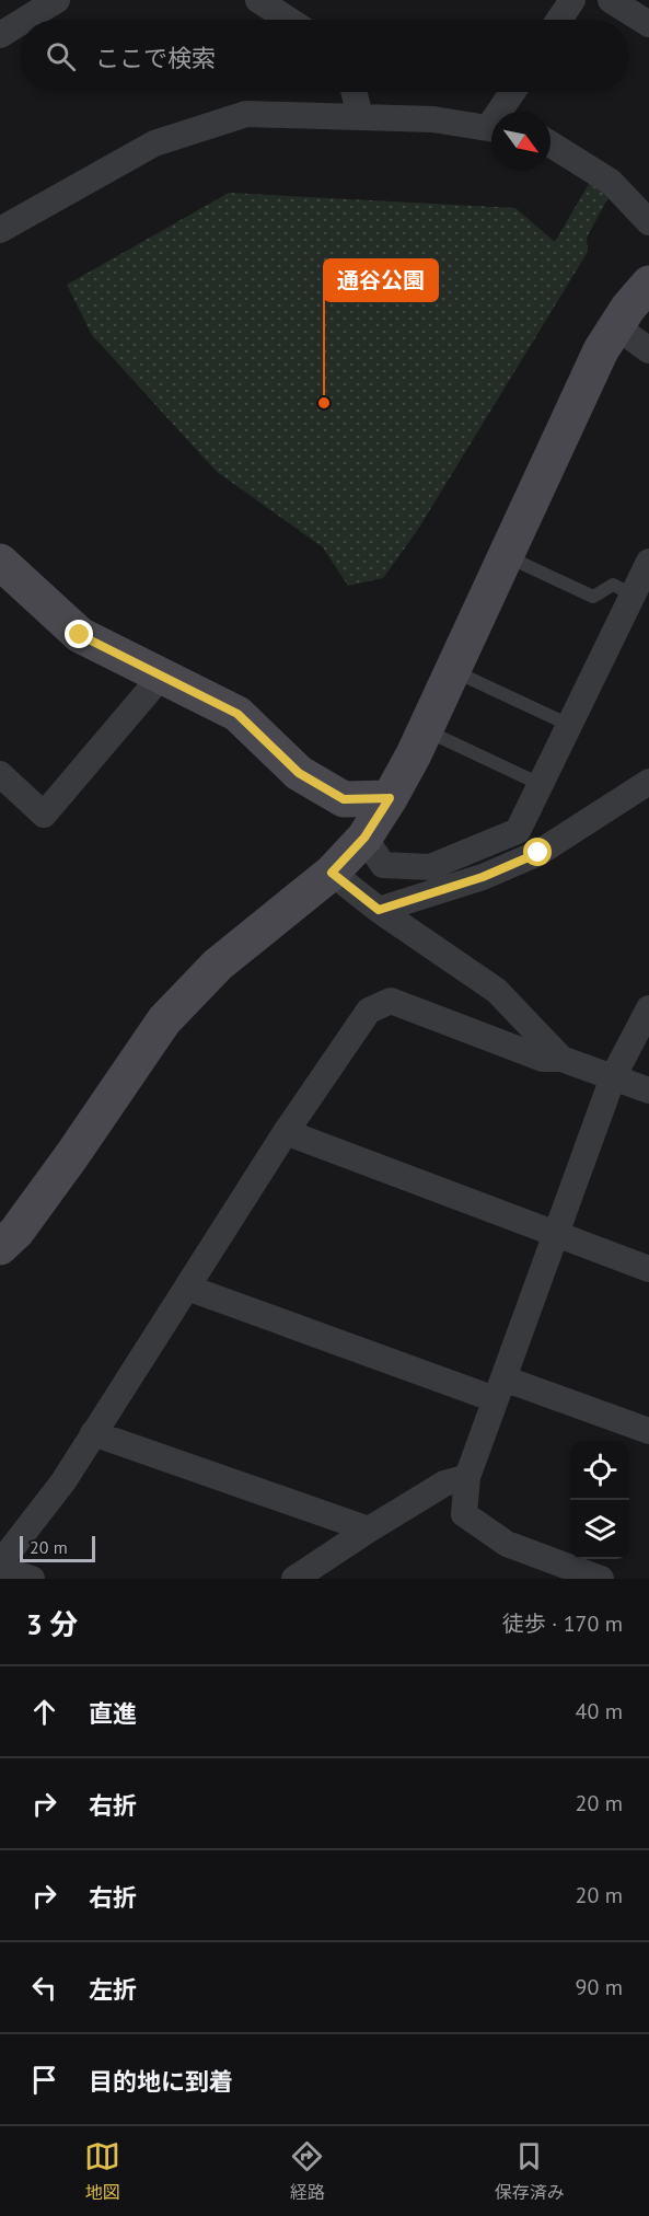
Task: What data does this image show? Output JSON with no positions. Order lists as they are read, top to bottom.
{
  "places": ["通谷公園"],
  "scale_bar": "20 m",
  "north": "bottom right",
  "page": {
    "search": "ここで検索",
    "scale": "20 m",
    "heading": ["3 分", "徒歩 · 170 m"],
    "list": [
      ["直進", "40 m"],
      ["右折", "20 m"],
      ["右折", "20 m"],
      ["左折", "90 m"],
      "目的地に到着"
    ],
    "nav": ["地図", "経路", "保存済み"]
  }
}
